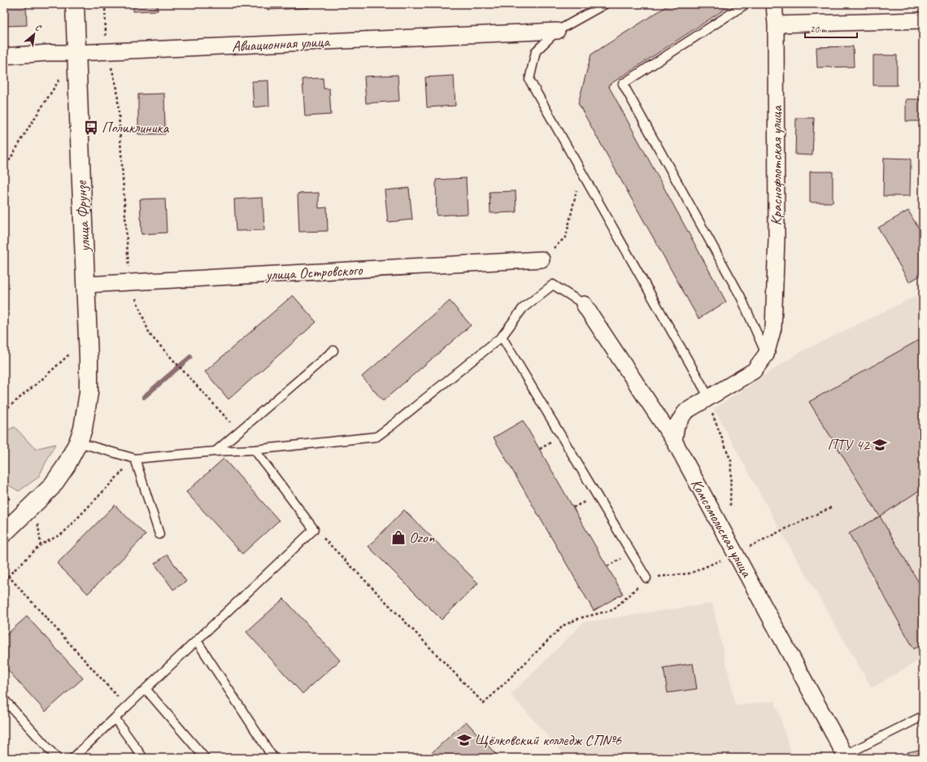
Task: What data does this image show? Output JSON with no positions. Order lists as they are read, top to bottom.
{
  "streets": {
    "main road": ["улица Фрунзе"],
    "street": [
      "Авиационная улица",
      "Краснофлотская улица",
      "улица Островского",
      "Комсомольская улица"
    ]
  },
  "crossings": [
    ["Авиационная улица", "улица Фрунзе"],
    ["улица Фрунзе", "улица Островского"]
  ],
  "places": {
    "bus stop": ["Поликлиника"],
    "school or university": ["ПТУ 42", "Щёлковский колледж СП№6"],
    "shop": ["Ozon"]
  },
  "scale_bar": "20 m",
  "north": "top right"
}
